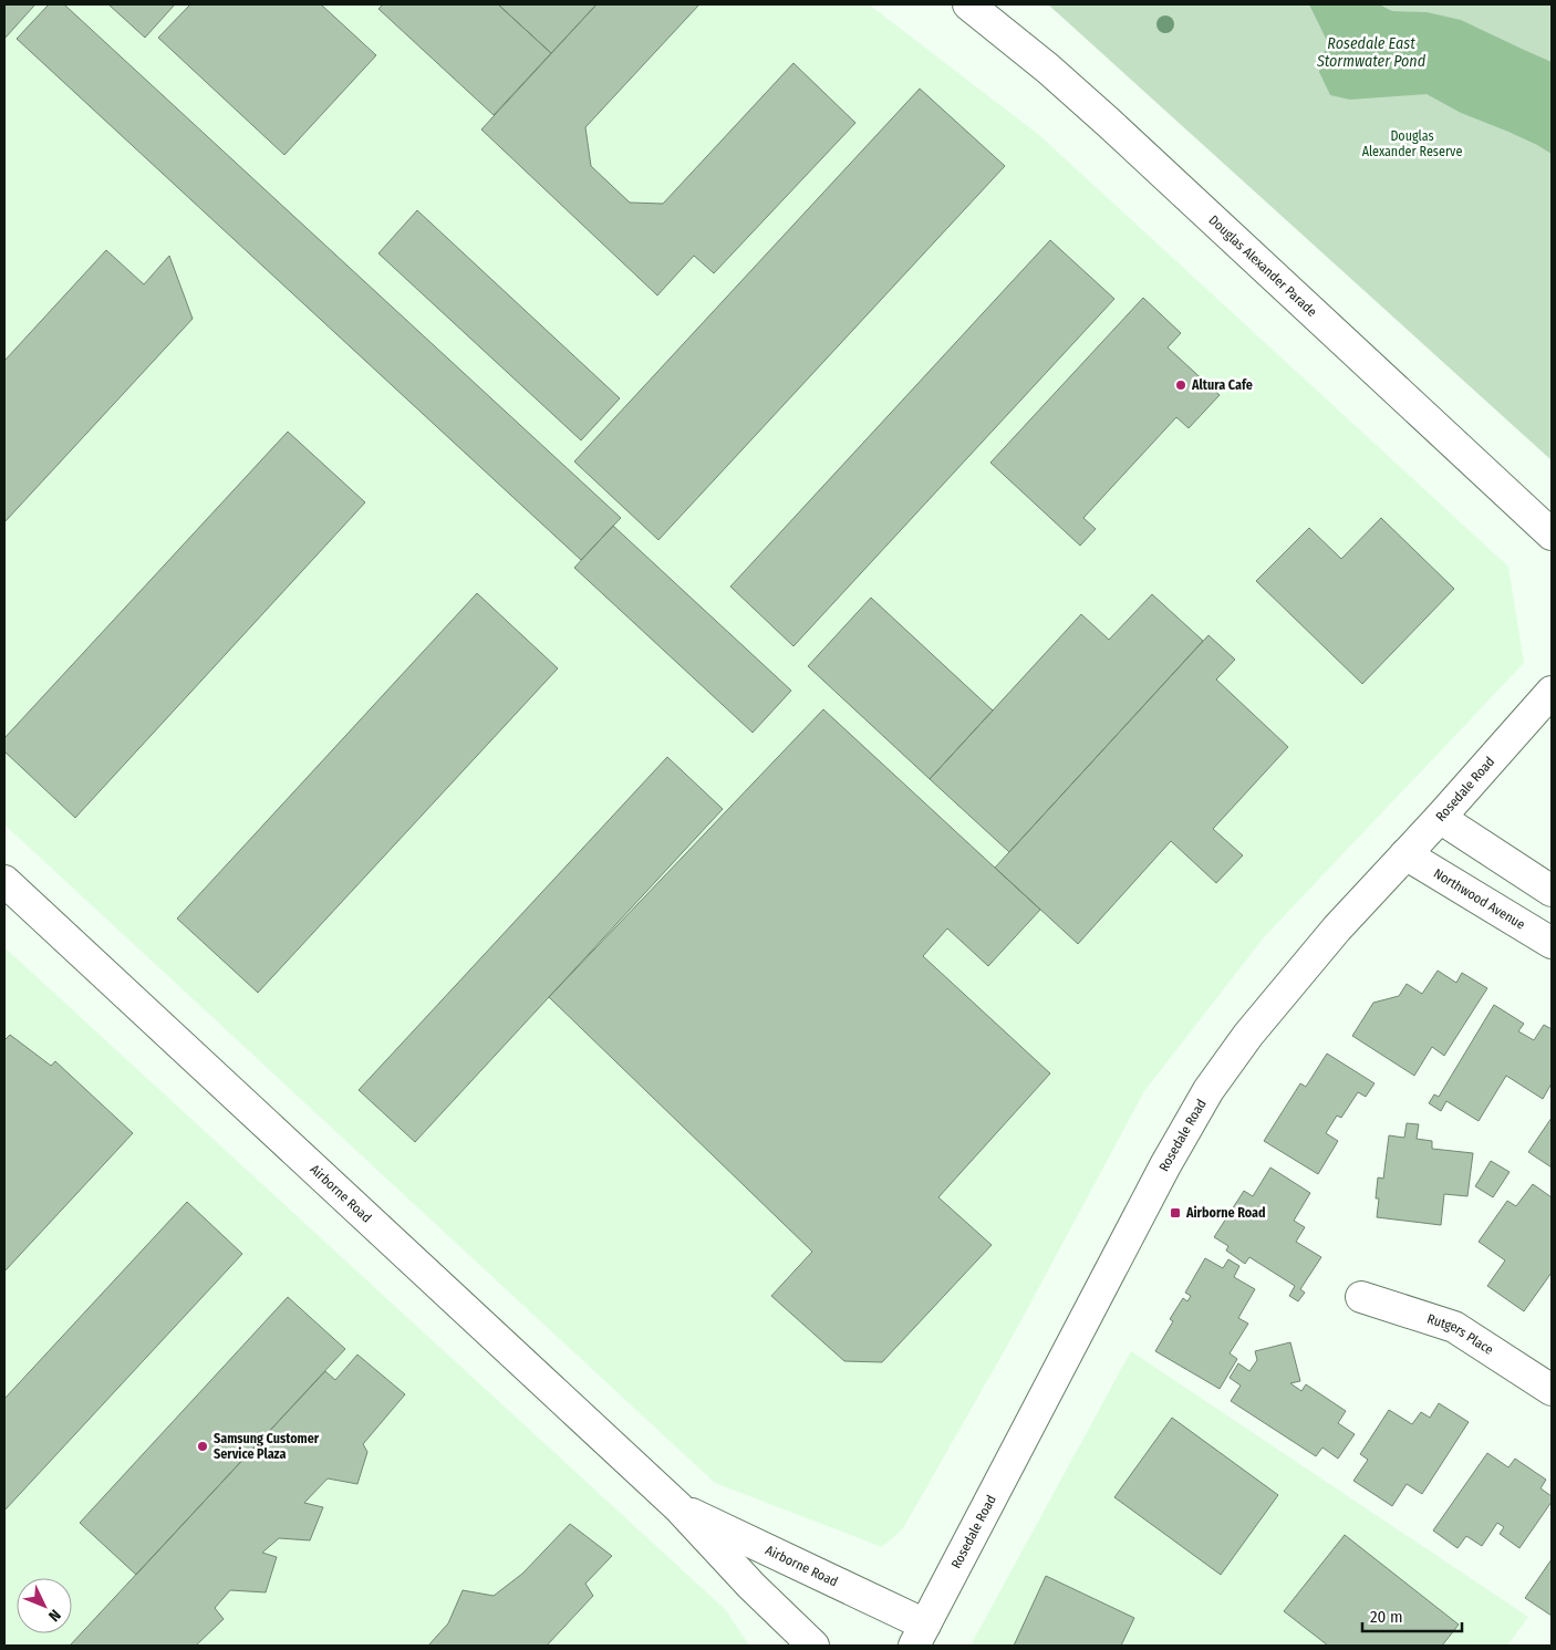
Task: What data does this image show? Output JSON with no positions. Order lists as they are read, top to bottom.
{
  "streets": {
    "street": [
      "Douglas Alexander Parade",
      "Rosedale Road",
      "Northwood Avenue",
      "Airborne Road",
      "Rutgers Place"
    ]
  },
  "crossings": [
    ["Rosedale Road", "Northwood Avenue"],
    ["Rosedale Road", "Airborne Road"]
  ],
  "water": ["Rosedale East Stormwater Pond"],
  "parks": ["Douglas Alexander Reserve"],
  "places": {
    "other": ["Altura Cafe", "Samsung Customer Service Plaza"],
    "transit": ["Airborne Road"]
  },
  "scale_bar": "20 m",
  "north": "bottom right"
}
